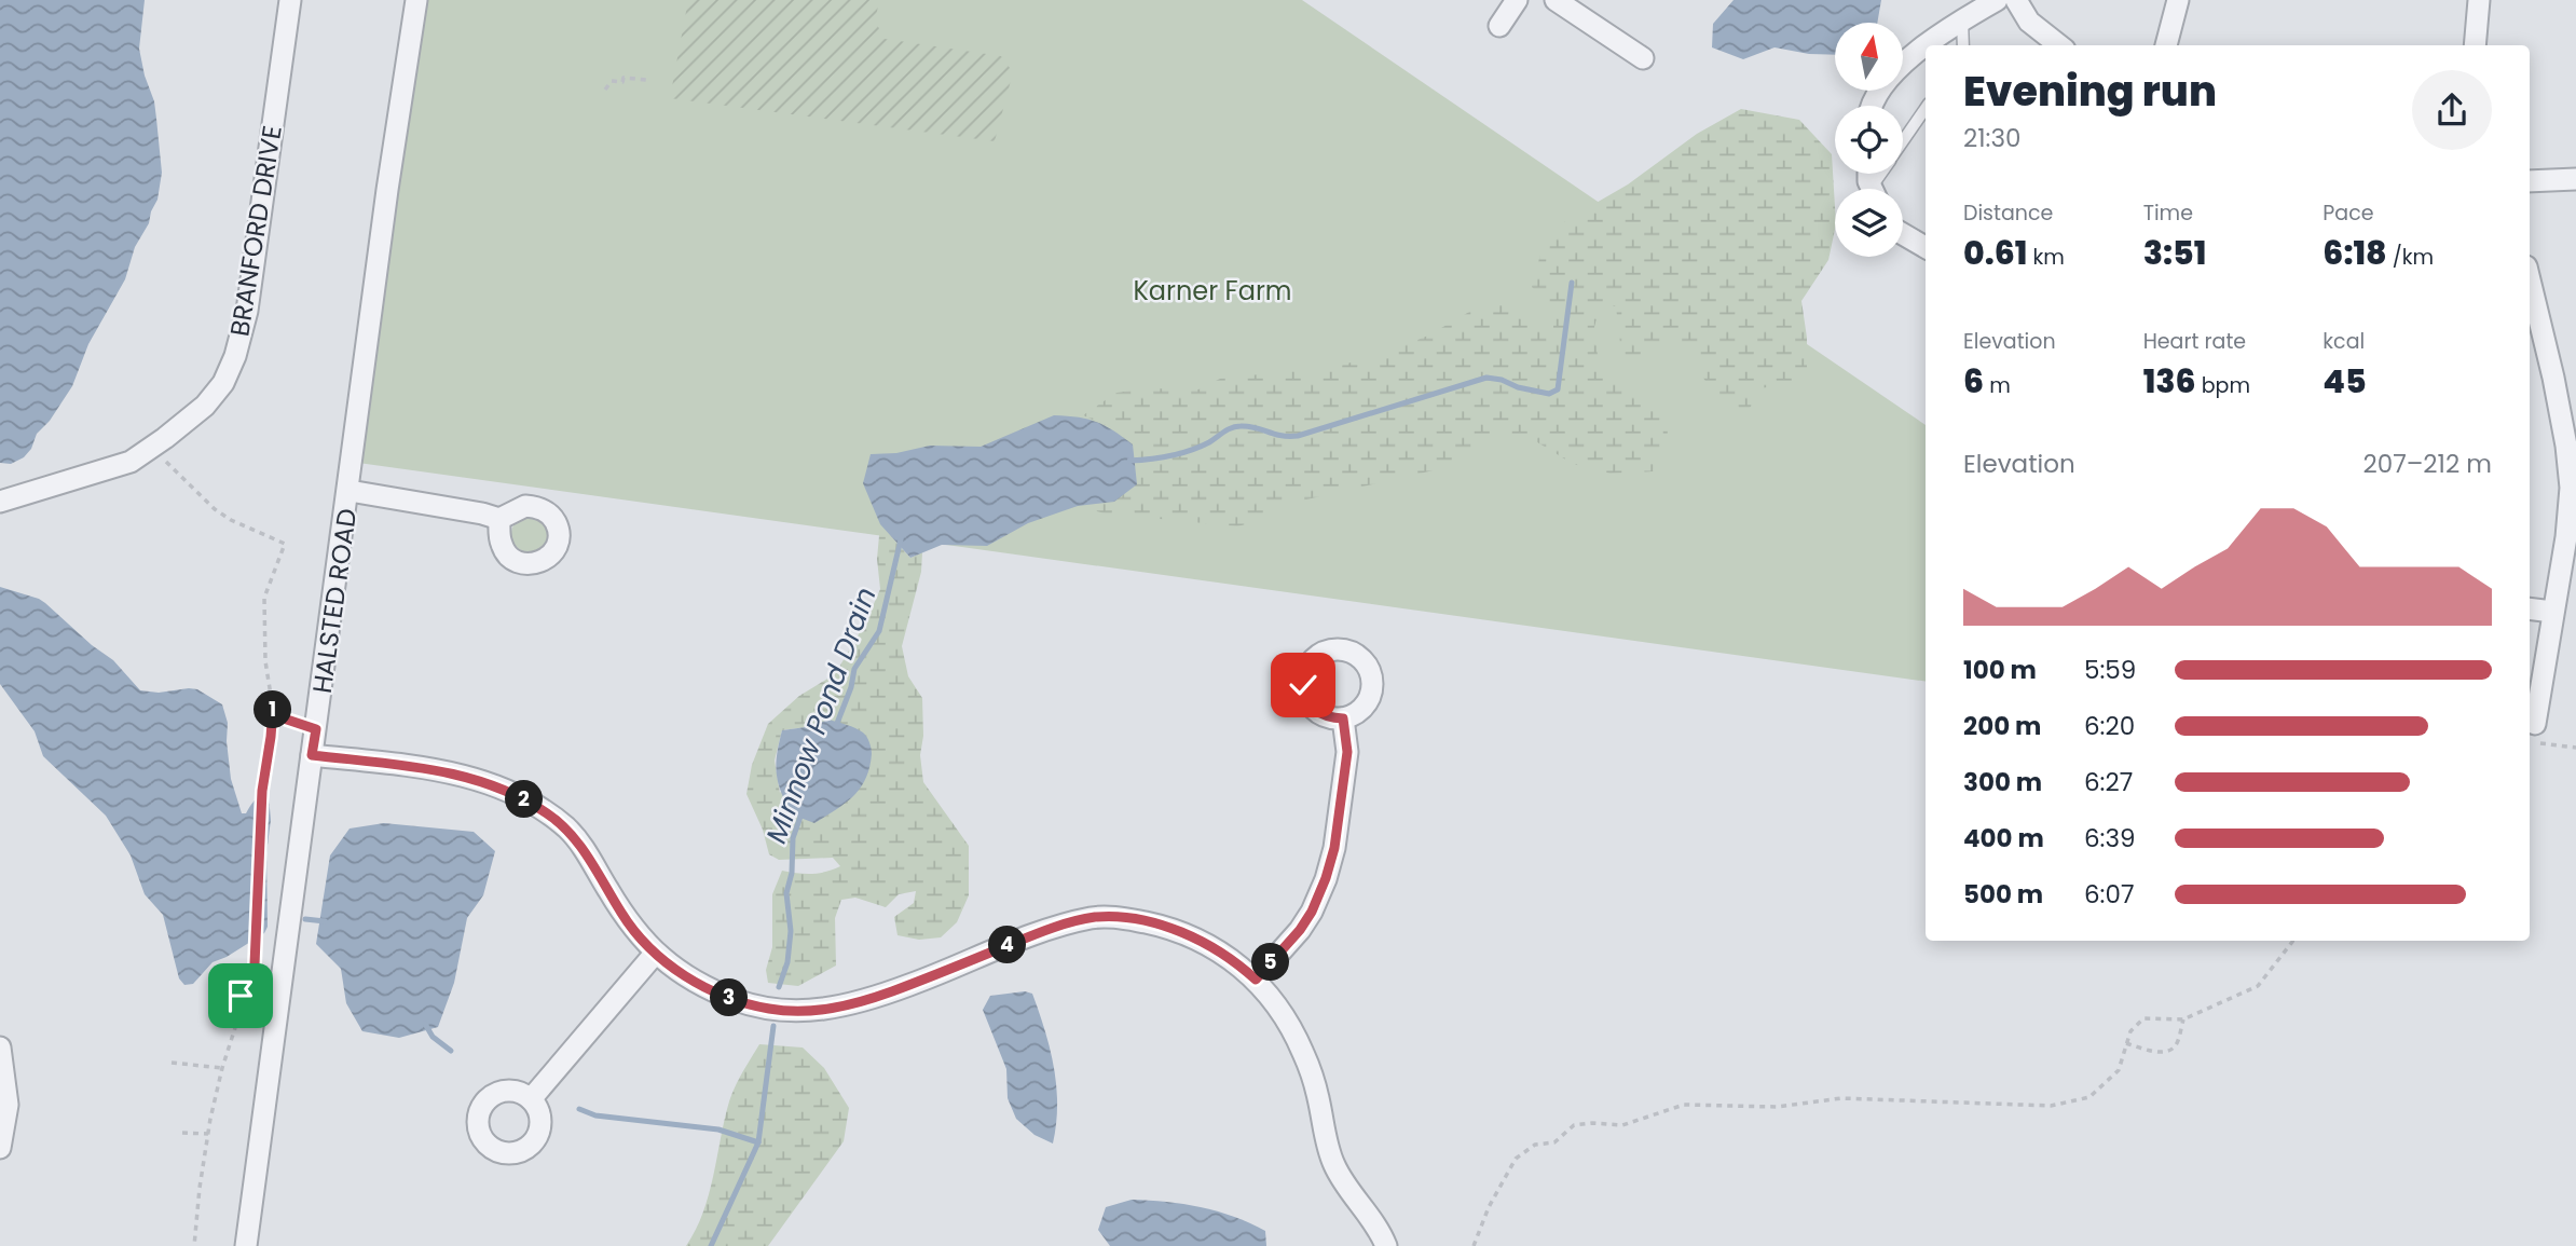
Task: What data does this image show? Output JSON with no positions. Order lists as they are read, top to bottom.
{
  "streets": {
    "street": ["BRANFORD DRIVE", "HALSTED ROAD"]
  },
  "water": ["Minnow Pond Drain"],
  "parks": ["Karner Farm"],
  "north": "top",
  "page": {
    "heading": ["Evening run", "21:30"],
    "stats": [
      ["Distance", "0.61 km"],
      ["Time", "3:51"],
      ["Pace", "6:18 /km"],
      ["Elevation", "6 m"],
      ["Heart rate", "136 bpm"],
      ["kcal", "45"]
    ],
    "chart": ["Elevation", "207–212 m"],
    "list": [
      {
        "name": "100 m",
        "note": "5:59"
      },
      {
        "name": "200 m",
        "note": "6:20"
      },
      {
        "name": "300 m",
        "note": "6:27"
      },
      {
        "name": "400 m",
        "note": "6:39"
      },
      {
        "name": "500 m",
        "note": "6:07"
      }
    ],
    "pins": [
      "1",
      "2",
      "4",
      "5",
      "3"
    ]
  }
}
